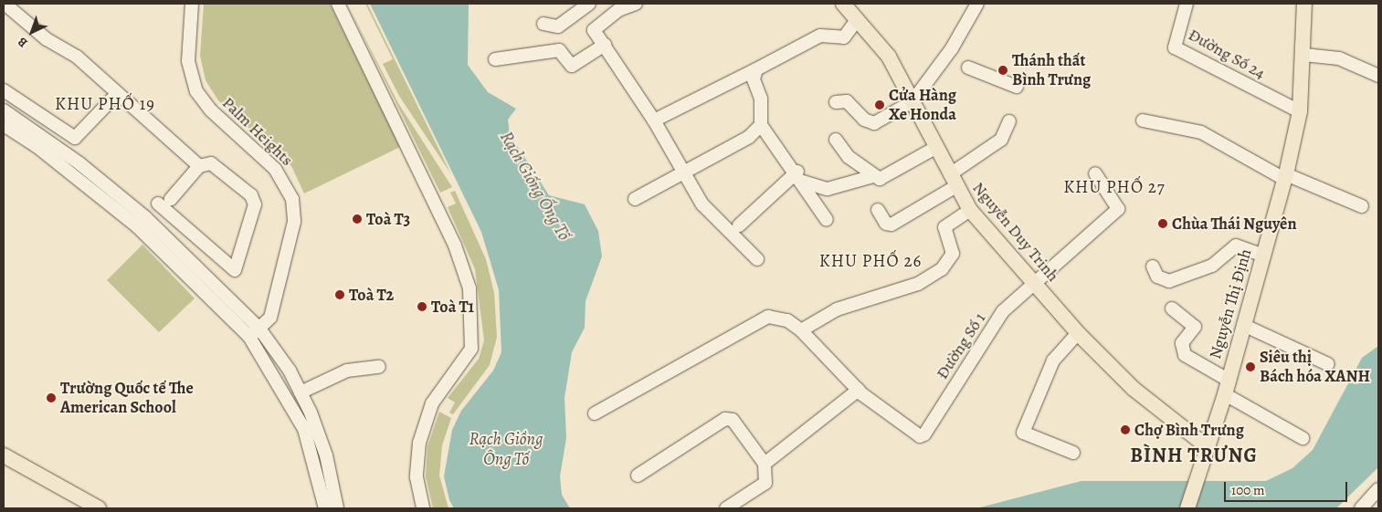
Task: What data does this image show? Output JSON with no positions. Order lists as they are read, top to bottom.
{
  "streets": {
    "main road": ["Nguyễn Duy Trinh", "Nguyễn Thị Định"],
    "street": ["Đường Số 24", "Palm Heights", "Đường Số 1"]
  },
  "crossings": [
    ["Đường Số 24", "Nguyễn Thị Định"],
    ["Nguyễn Duy Trinh", "Nguyễn Thị Định"],
    ["Nguyễn Duy Trinh", "Đường Số 1"]
  ],
  "districts": [
    "KHU PHỐ 19",
    "KHU PHỐ 27",
    "KHU PHỐ 26",
    "BÌNH TRƯNG"
  ],
  "water": ["Rạch Giống Ống Tố", "Rạch Giồng Ông Tố"],
  "places": [
    "Thánh thất Bình Trưng",
    "Cửa Hàng Xe Honda",
    "Toà T3",
    "Chùa Thái Nguyên",
    "Toà T2",
    "Toà T1",
    "Siêu thị Bách hóa XANH",
    "Trường Quốc tế The American School",
    "Chợ Bình Trưng"
  ],
  "scale_bar": "100 m",
  "north": "bottom left"
}
